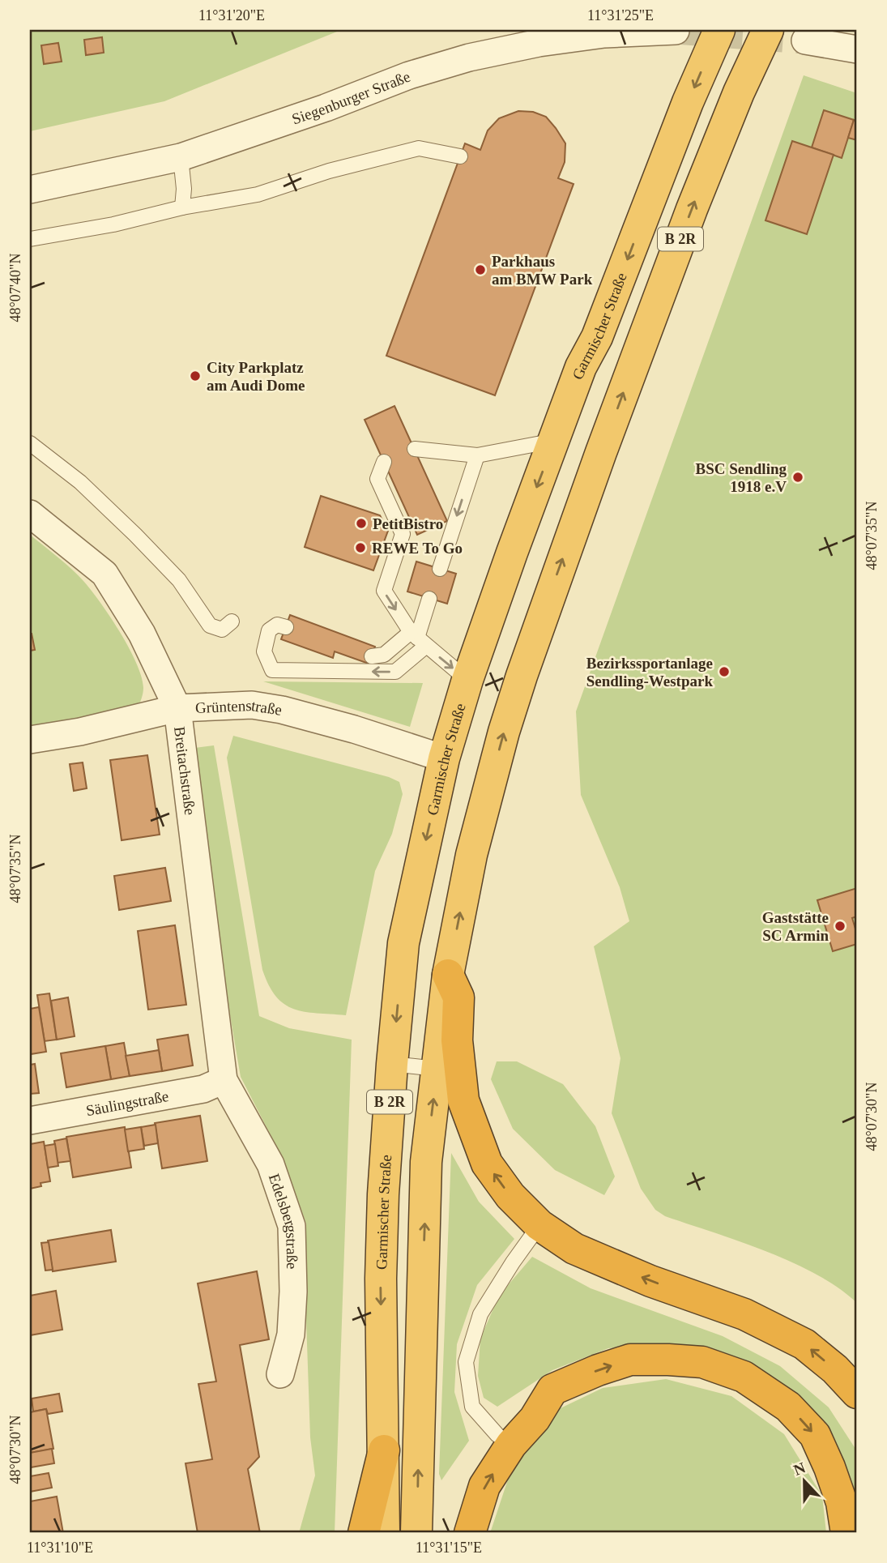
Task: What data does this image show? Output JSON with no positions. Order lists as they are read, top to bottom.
{
  "streets": {
    "highway": ["B 2R", "Garmischer Straße"],
    "street": [
      "Siegenburger Straße",
      "Grüntenstraße",
      "Breitachstraße",
      "Säulingstraße",
      "Edelsbergstraße"
    ]
  },
  "crossings": [
    ["Garmischer Straße", "Grüntenstraße"],
    ["Grüntenstraße", "Breitachstraße"],
    ["Breitachstraße", "Säulingstraße"],
    ["Breitachstraße", "Edelsbergstraße"],
    ["Säulingstraße", "Edelsbergstraße"]
  ],
  "places": [
    "Parkhaus am BMW Park",
    "City Parkplatz am Audi Dome",
    "BSC Sendling 1918 e.V",
    "PetitBistro",
    "REWE To Go",
    "Bezirkssportanlage Sendling-Westpark",
    "Gaststätte SC Armin"
  ],
  "north": "top",
  "coordinates": [
    "11°31'20\"E",
    "11°31'25\"E",
    "48°07'40\"N",
    "48°07'35\"N",
    "48°07'30\"N",
    "11°31'10\"E",
    "11°31'15\"E"
  ]
}
